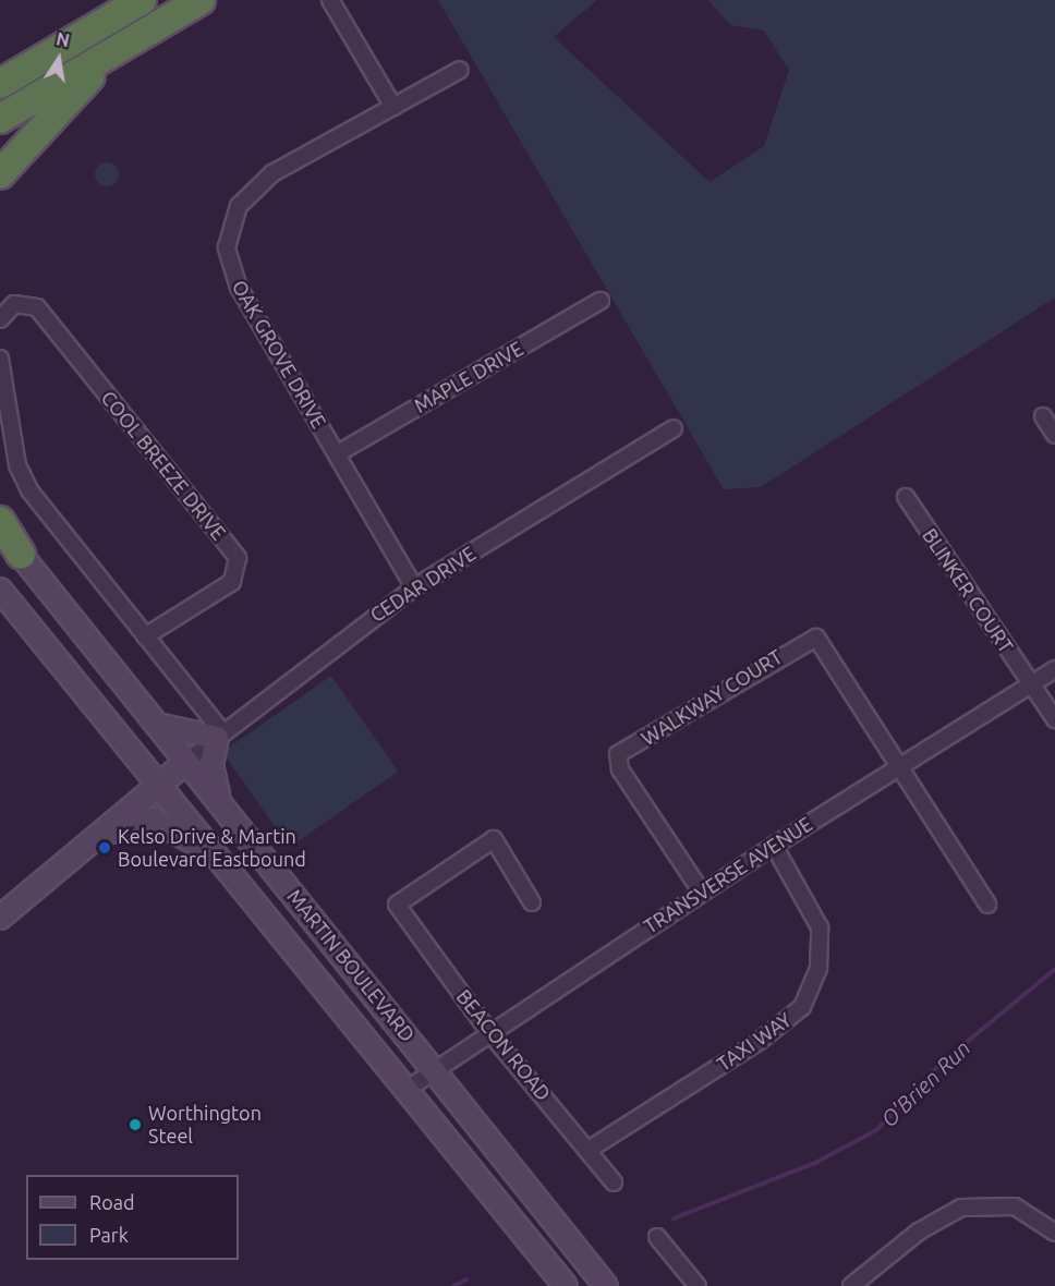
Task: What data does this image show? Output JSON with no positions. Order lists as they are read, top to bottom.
{
  "streets": {
    "main road": ["MARTIN BOULEVARD"],
    "street": [
      "OAK GROVE DRIVE",
      "MAPLE DRIVE",
      "COOL BREEZE DRIVE",
      "CEDAR DRIVE",
      "BLINKER COURT",
      "WALKWAY COURT",
      "TRANSVERSE AVENUE",
      "TAXI WAY",
      "BEACON ROAD"
    ]
  },
  "crossings": [
    ["OAK GROVE DRIVE", "MAPLE DRIVE"],
    ["OAK GROVE DRIVE", "CEDAR DRIVE"],
    ["CEDAR DRIVE", "MARTIN BOULEVARD"],
    ["BLINKER COURT", "TRANSVERSE AVENUE"],
    ["WALKWAY COURT", "TRANSVERSE AVENUE"],
    ["TRANSVERSE AVENUE", "MARTIN BOULEVARD"],
    ["TRANSVERSE AVENUE", "TAXI WAY"],
    ["TRANSVERSE AVENUE", "BEACON ROAD"],
    ["TAXI WAY", "BEACON ROAD"]
  ],
  "water": ["O'Brien Run"],
  "places": ["Kelso Drive & Martin Boulevard Eastbound", "Worthington Steel"],
  "legend": ["Road", "Park"],
  "north": "top"
}
